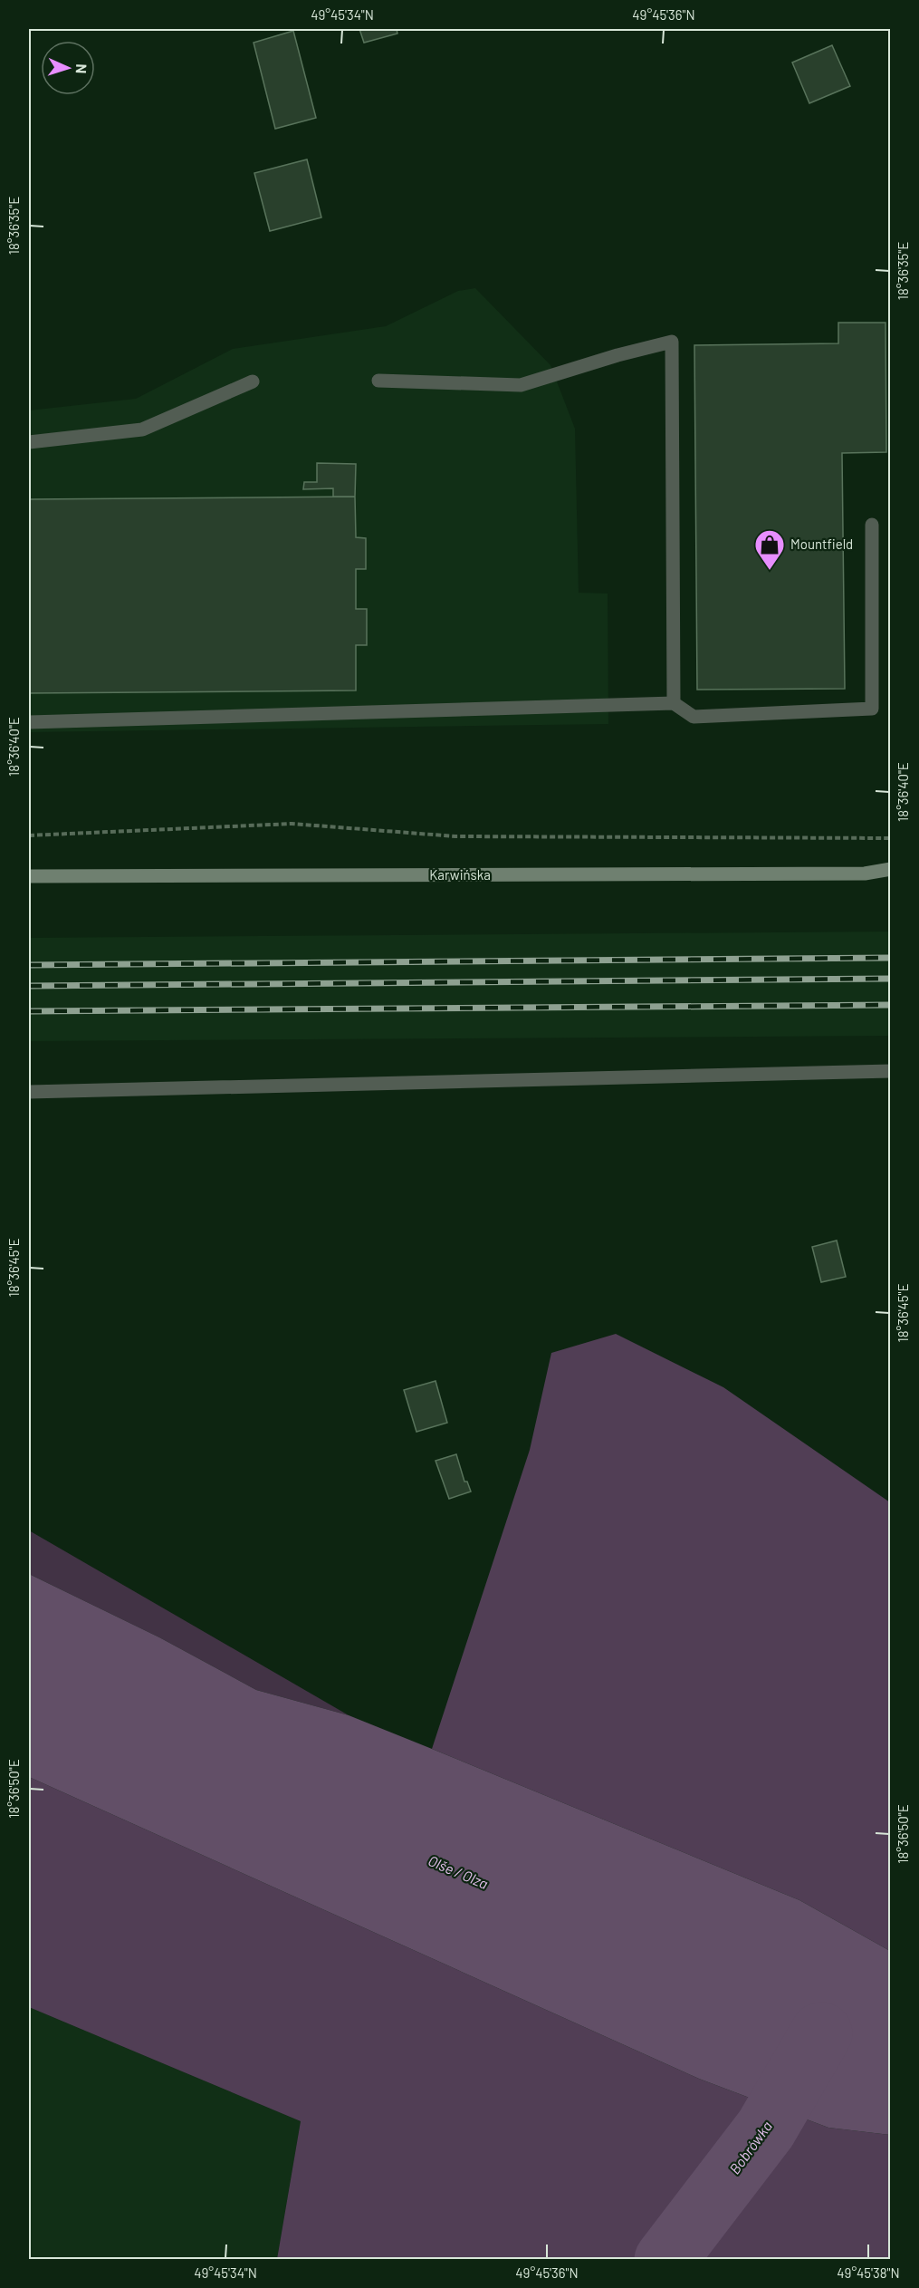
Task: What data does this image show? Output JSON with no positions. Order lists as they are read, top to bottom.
{
  "streets": {
    "main road": ["Karwińska"]
  },
  "water": ["Olše / Olza", "Bobrówka"],
  "places": {
    "shop": ["Mountfield"]
  },
  "north": "right",
  "coordinates": [
    "49°45'34\"N",
    "49°45'36\"N",
    "18°36'35\"E",
    "18°36'40\"E",
    "18°36'45\"E",
    "18°36'50\"E",
    "49°45'38\"N"
  ]
}
